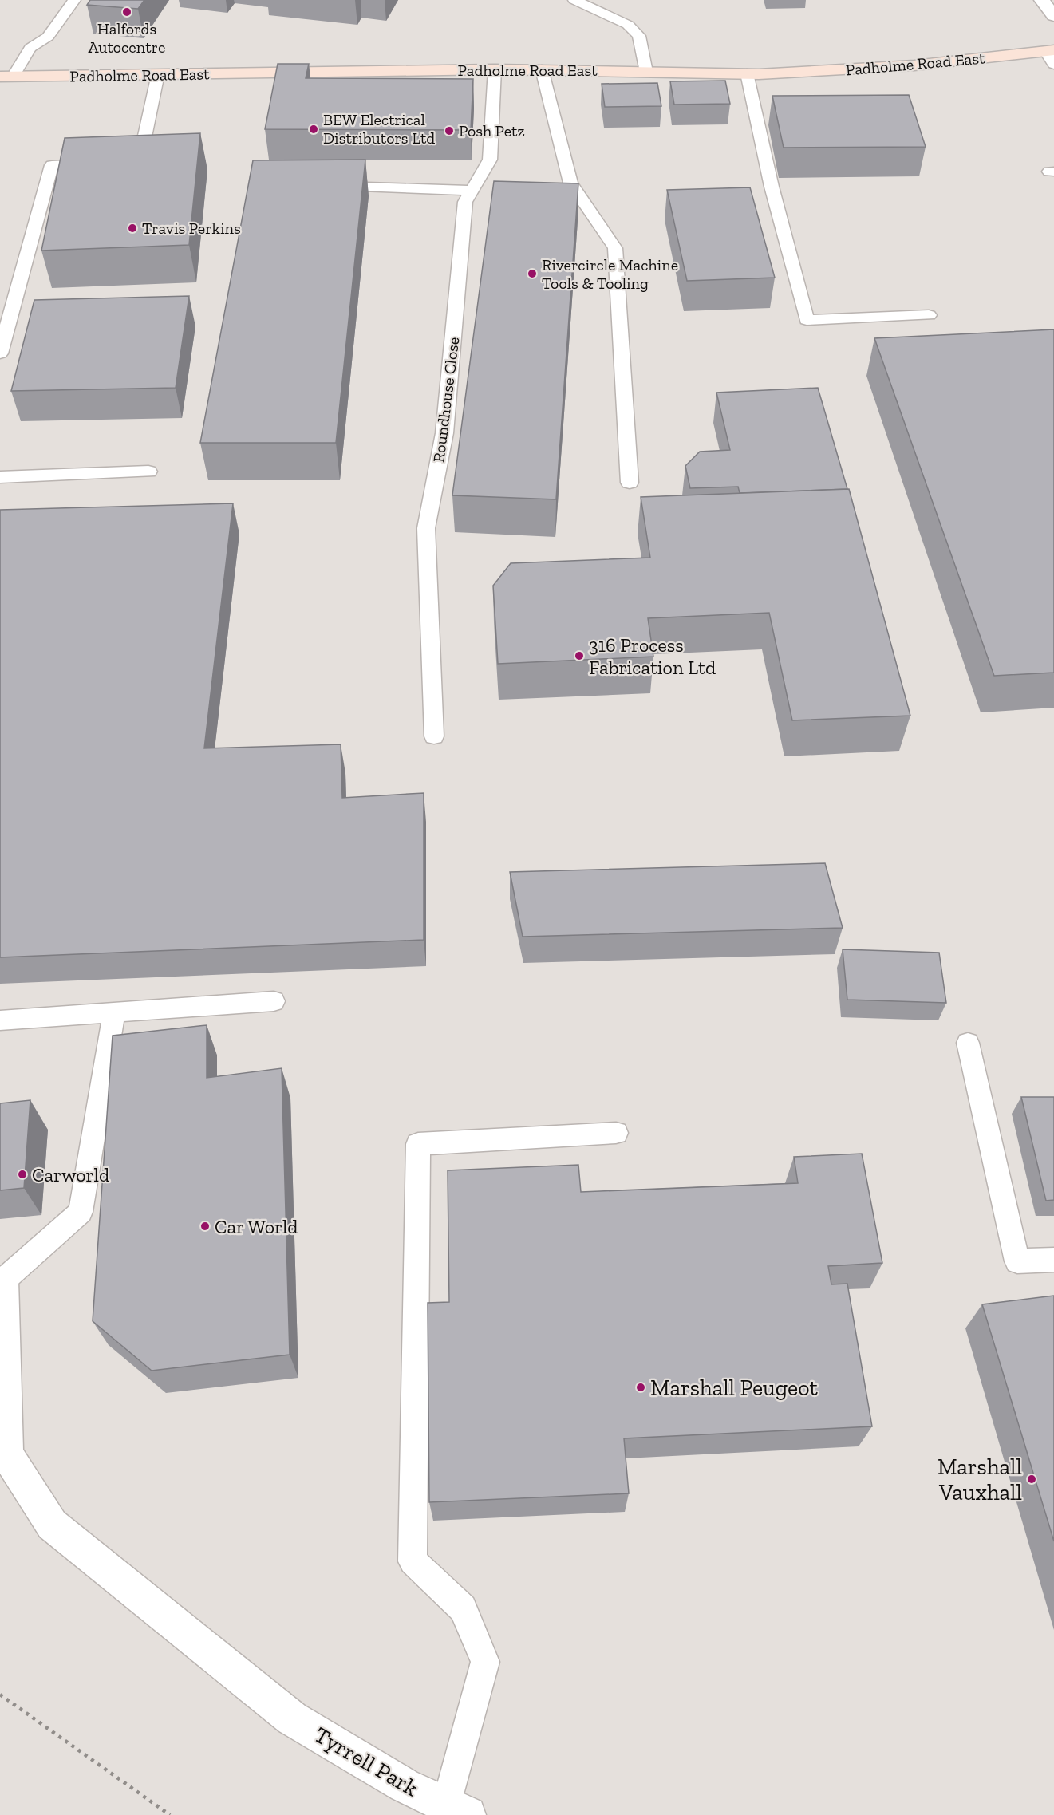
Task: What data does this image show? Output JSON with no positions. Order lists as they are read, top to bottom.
{
  "streets": {
    "street": ["Padholme Road East", "Tyrrell Park"],
    "lane": ["Roundhouse Close"]
  },
  "crossings": [
    ["Padholme Road East", "Roundhouse Close"]
  ],
  "places": [
    "Halfords Autocentre",
    "BEW Electrical Distributors Ltd",
    "Posh Petz",
    "Travis Perkins",
    "Rivercircle Machine Tools & Tooling",
    "316 Process Fabrication Ltd",
    "Carworld",
    "Car World",
    "Marshall Peugeot",
    "Marshall Vauxhall"
  ]
}
